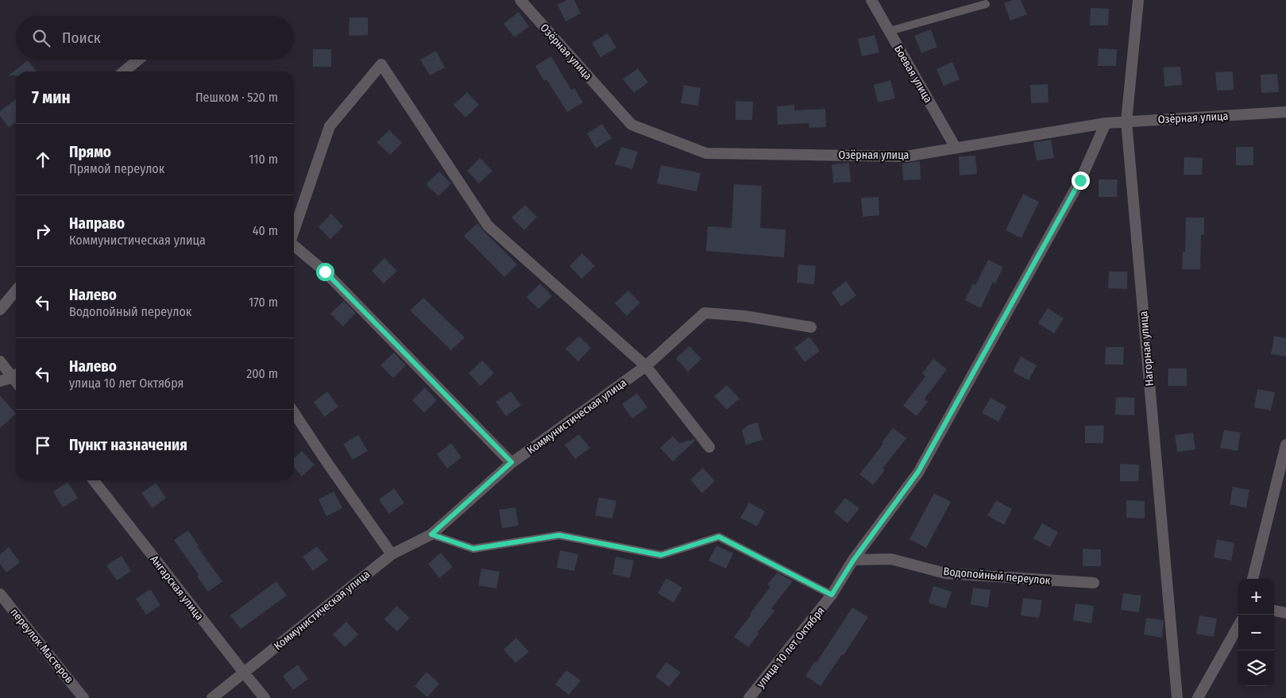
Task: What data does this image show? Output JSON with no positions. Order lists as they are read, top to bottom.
{
  "streets": {
    "street": [
      "Озёрная улица",
      "Боевая улица",
      "Нагорная улица",
      "Коммунистическая улица",
      "Водопойный переулок",
      "Ангарская улица",
      "переулок Мастеров",
      "улица 10 лет Октября"
    ]
  },
  "crossings": [
    ["Озёрная улица", "Боевая улица"],
    ["Озёрная улица", "Нагорная улица"],
    ["Озёрная улица", "улица 10 лет Октября"],
    ["Коммунистическая улица", "Ангарская улица"],
    ["Водопойный переулок", "улица 10 лет Октября"]
  ],
  "page": {
    "search": "Поиск",
    "heading": ["7 мин", "Пешком · 520 m"],
    "list": [
      ["Прямо", "Прямой переулок", "110 m"],
      ["Направо", "Коммунистическая улица", "40 m"],
      ["Налево", "Водопойный переулок", "170 m"],
      ["Налево", "улица 10 лет Октября", "200 m"],
      "Пункт назначения"
    ],
    "map_buttons": ["+", "−"]
  }
}
